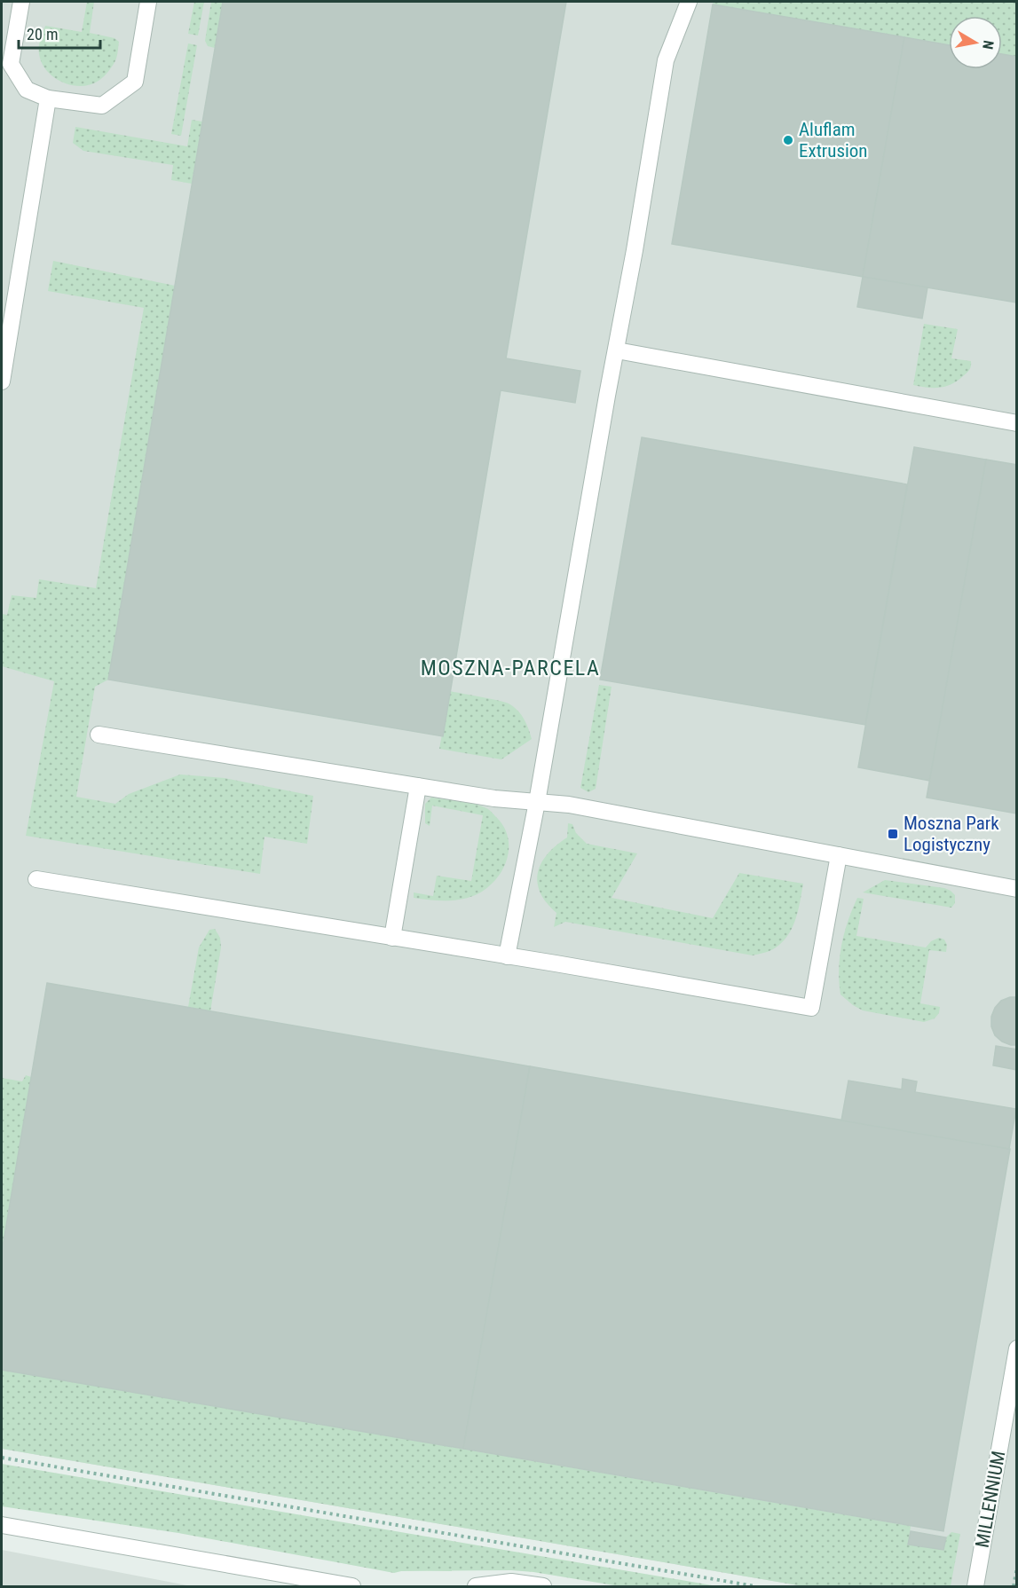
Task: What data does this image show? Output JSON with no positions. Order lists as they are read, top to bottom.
{
  "streets": {
    "street": ["MILLENNIUM"]
  },
  "districts": ["MOSZNA-PARCELA"],
  "places": {
    "other": ["Aluflam Extrusion"],
    "transit": ["Moszna Park Logistyczny"]
  },
  "scale_bar": "20 m",
  "north": "right"
}
